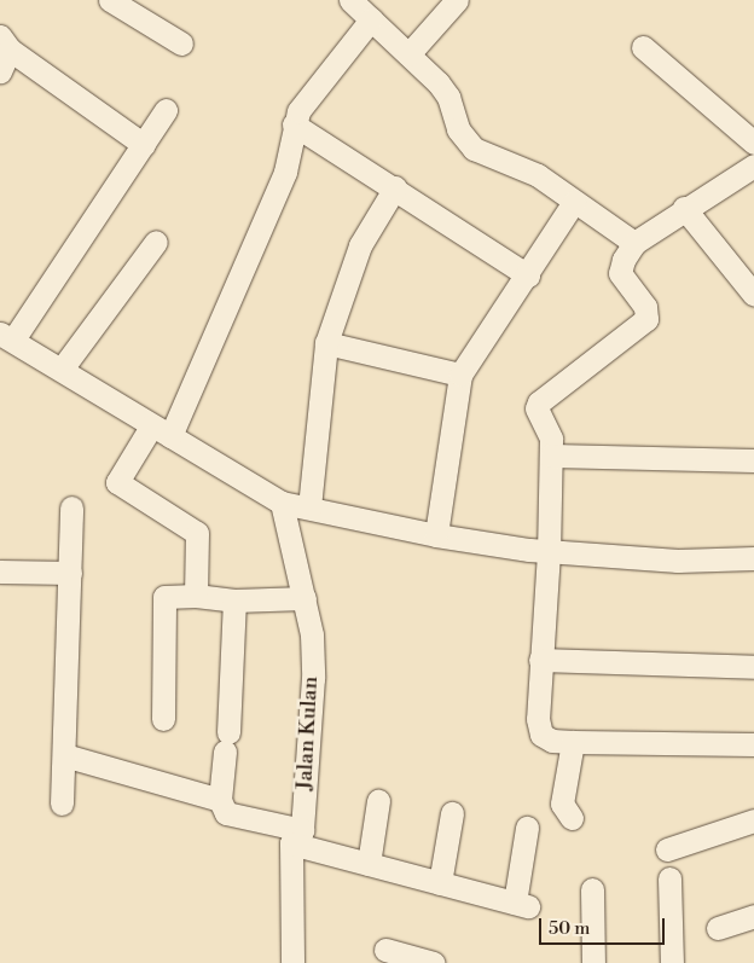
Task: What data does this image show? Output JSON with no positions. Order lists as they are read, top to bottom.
{
  "streets": {
    "street": ["Jalan Kulan"]
  },
  "scale_bar": "50 m"
}
